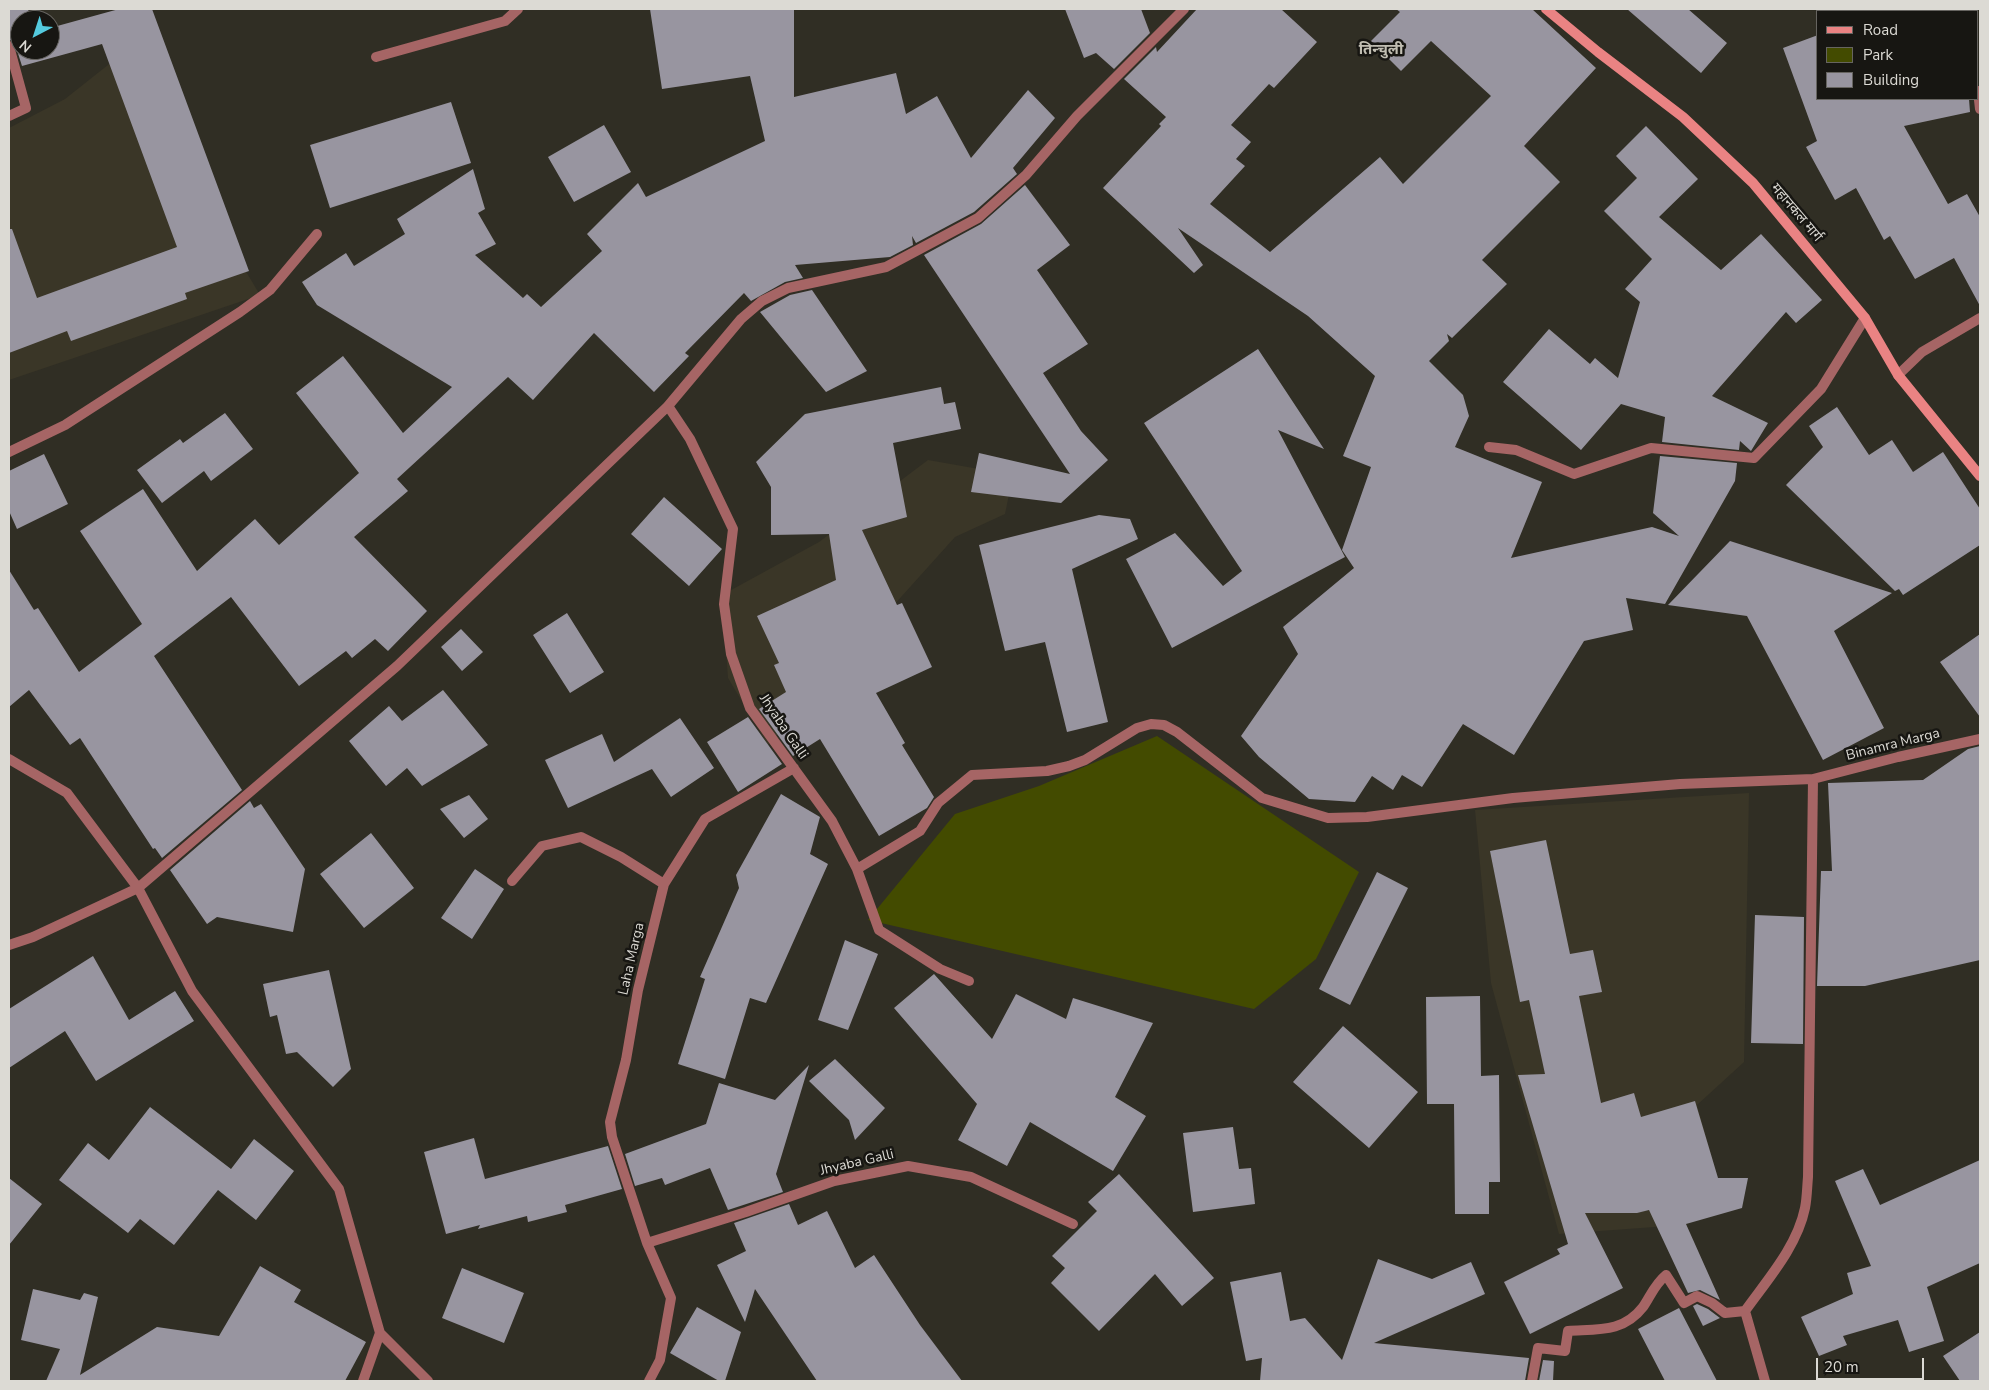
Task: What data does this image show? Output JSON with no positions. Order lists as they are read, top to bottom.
{
  "streets": {
    "main road": ["महानकल मार्ग"],
    "street": ["Jhyaba Galli", "Binamra Marga", "Laha Marga"]
  },
  "crossings": [
    ["Jhyaba Galli", "Binamra Marga"],
    ["Jhyaba Galli", "Laha Marga"]
  ],
  "districts": ["तिन्चुली"],
  "legend": ["Road", "Park", "Building"],
  "scale_bar": "20 m",
  "north": "bottom left"
}
